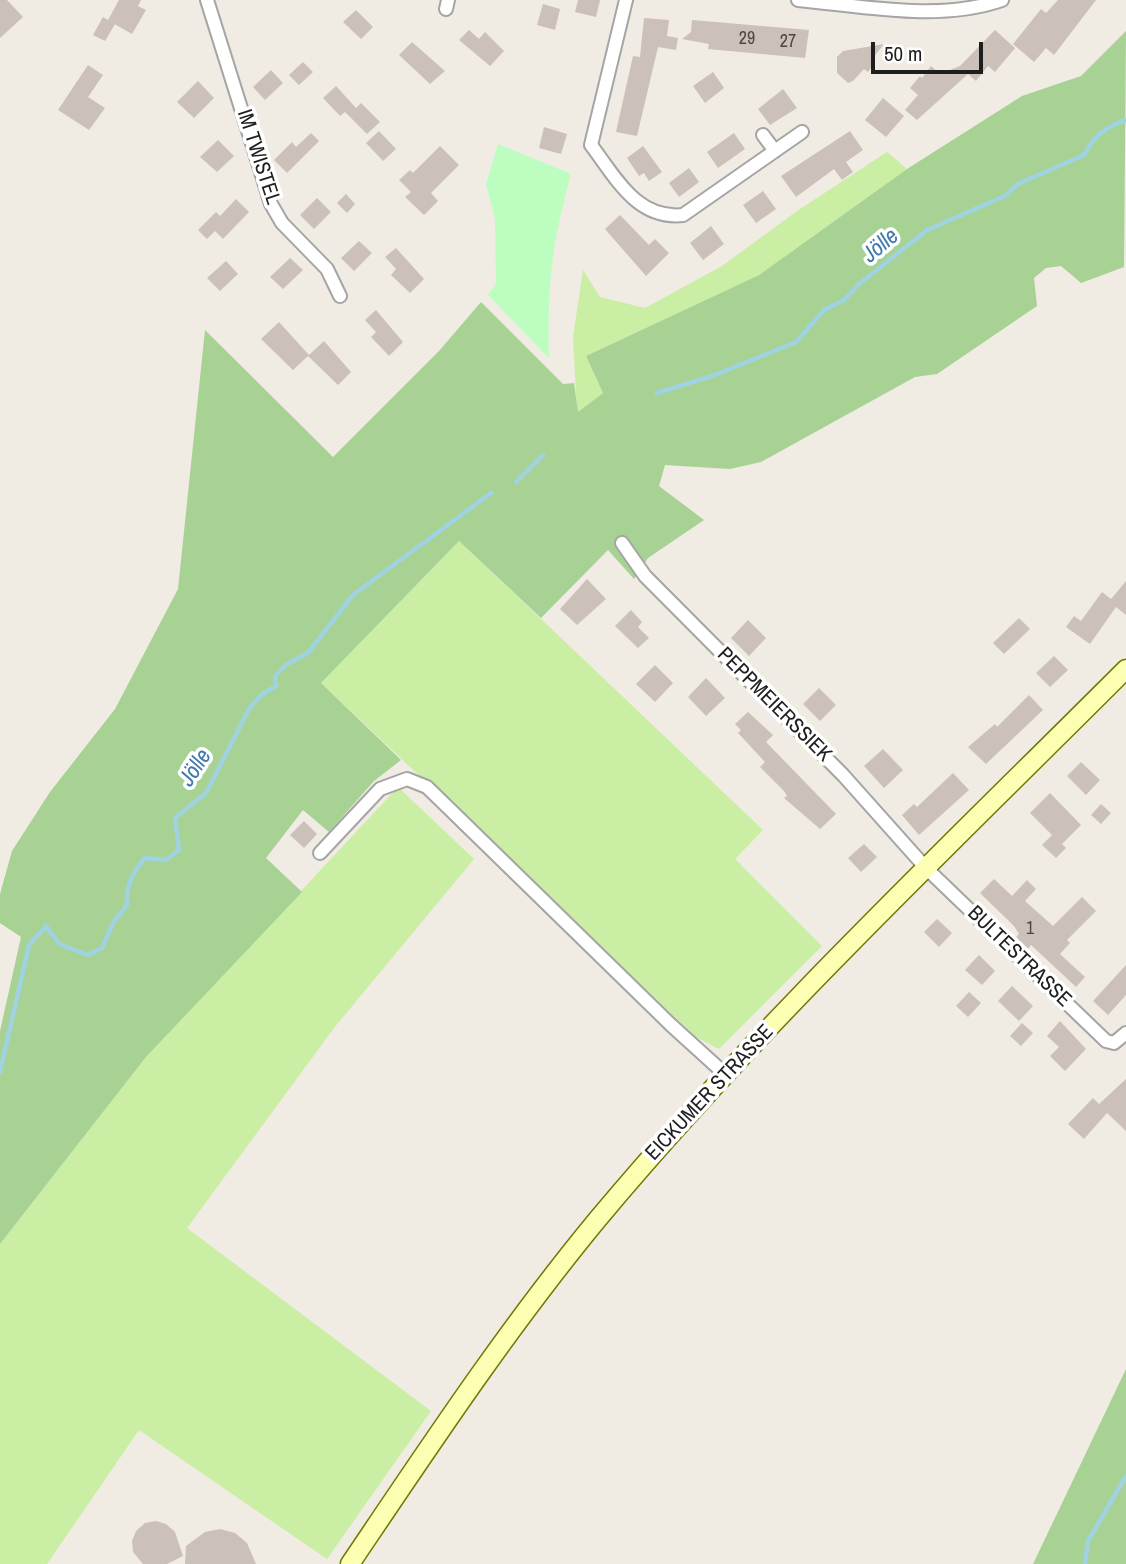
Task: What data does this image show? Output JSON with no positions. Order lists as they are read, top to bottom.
{
  "streets": {
    "main road": ["EICKUMER STRASSE"],
    "street": ["IM TWISTEL", "PEPPMEIERSSIEK", "BULTESTRASSE"]
  },
  "crossings": [
    ["PEPPMEIERSSIEK", "BULTESTRASSE"],
    ["PEPPMEIERSSIEK", "EICKUMER STRASSE"],
    ["BULTESTRASSE", "EICKUMER STRASSE"]
  ],
  "water": ["Jölle"],
  "house_numbers": ["29", "27", "1"],
  "scale_bar": "50 m"
}
